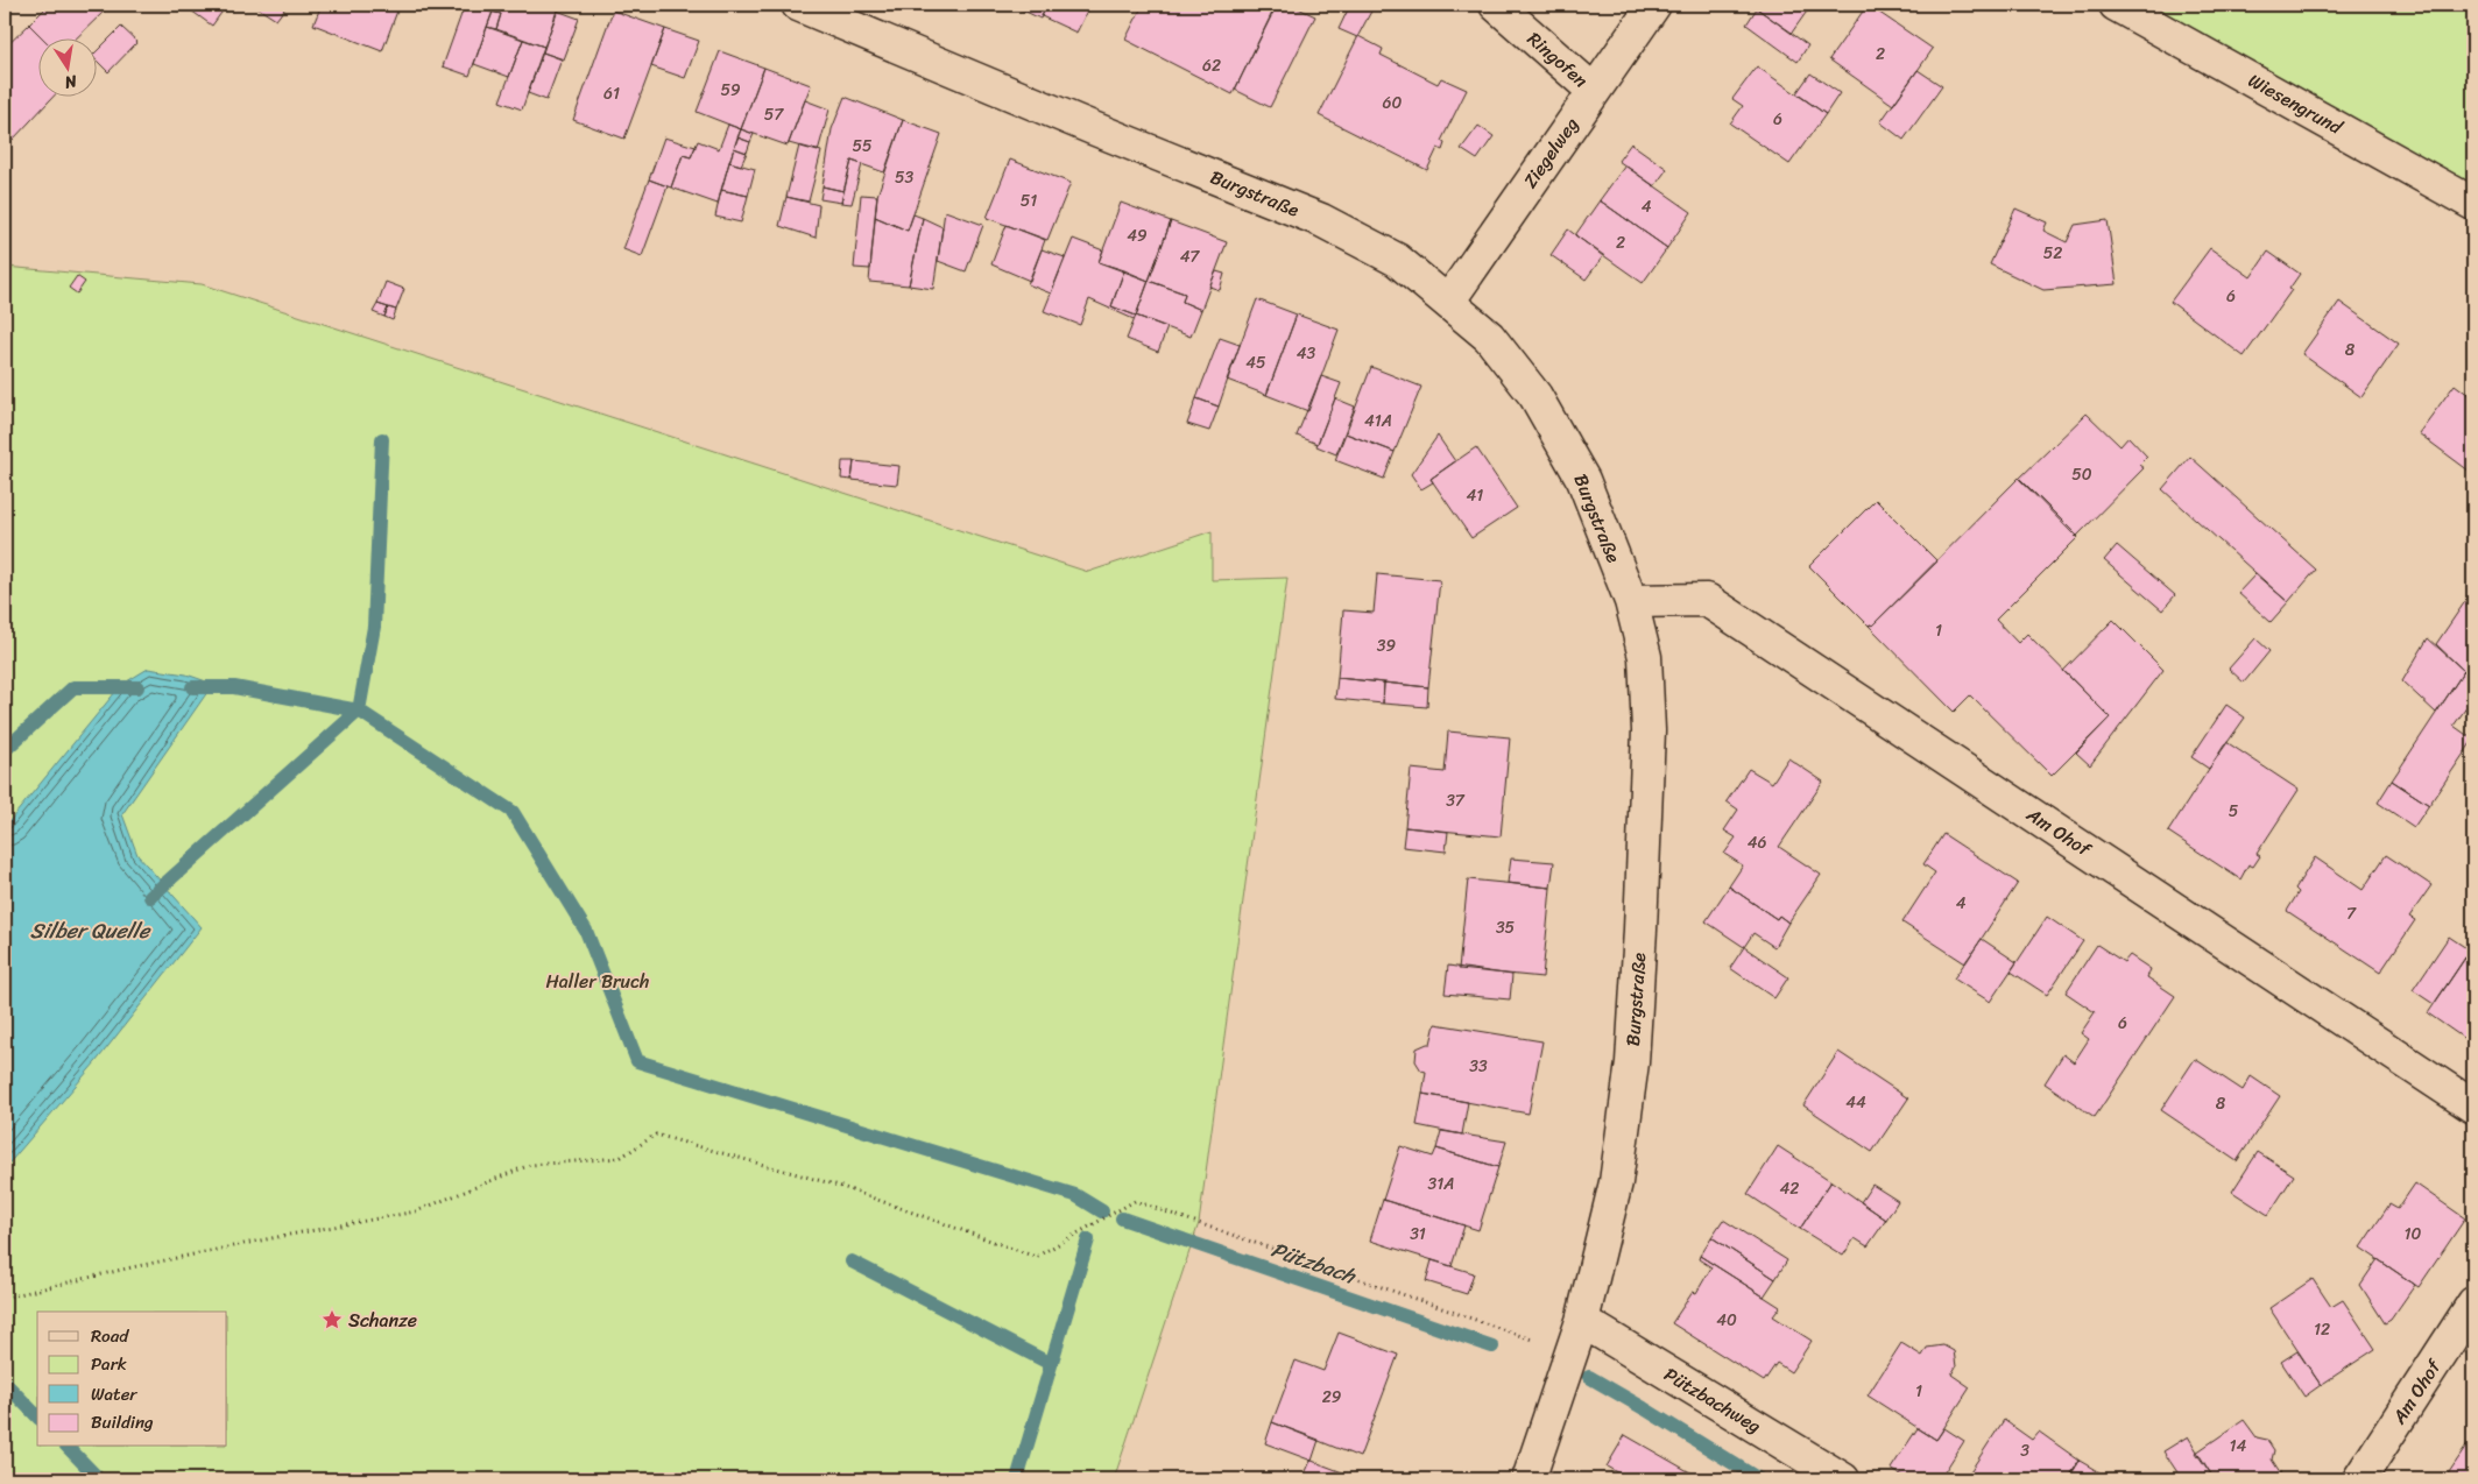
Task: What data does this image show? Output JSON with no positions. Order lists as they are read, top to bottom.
{
  "streets": {
    "street": [
      "Ringofen",
      "Wiesengrund",
      "Ziegelweg",
      "Burgstraße",
      "Am Ohof",
      "Pützbachweg"
    ]
  },
  "crossings": [
    ["Ringofen", "Ziegelweg"],
    ["Ziegelweg", "Burgstraße"],
    ["Burgstraße", "Am Ohof"],
    ["Burgstraße", "Pützbachweg"]
  ],
  "water": ["Silber Quelle", "Pützbach"],
  "parks": ["Haller Bruch"],
  "places": {
    "place": ["Schanze"]
  },
  "house_numbers": [
    "2",
    "62",
    "59",
    "61",
    "60",
    "57",
    "6",
    "55",
    "53",
    "51",
    "4",
    "49",
    "2",
    "52",
    "47",
    "6",
    "8",
    "43",
    "45",
    "41A",
    "50",
    "41",
    "1",
    "39",
    "37",
    "5",
    "46",
    "4",
    "7",
    "35",
    "6",
    "33",
    "44",
    "8",
    "31A",
    "42",
    "31",
    "10",
    "40",
    "12",
    "1",
    "29",
    "14",
    "3"
  ],
  "legend": [
    "Road",
    "Park",
    "Water",
    "Building"
  ],
  "north": "bottom"
}
